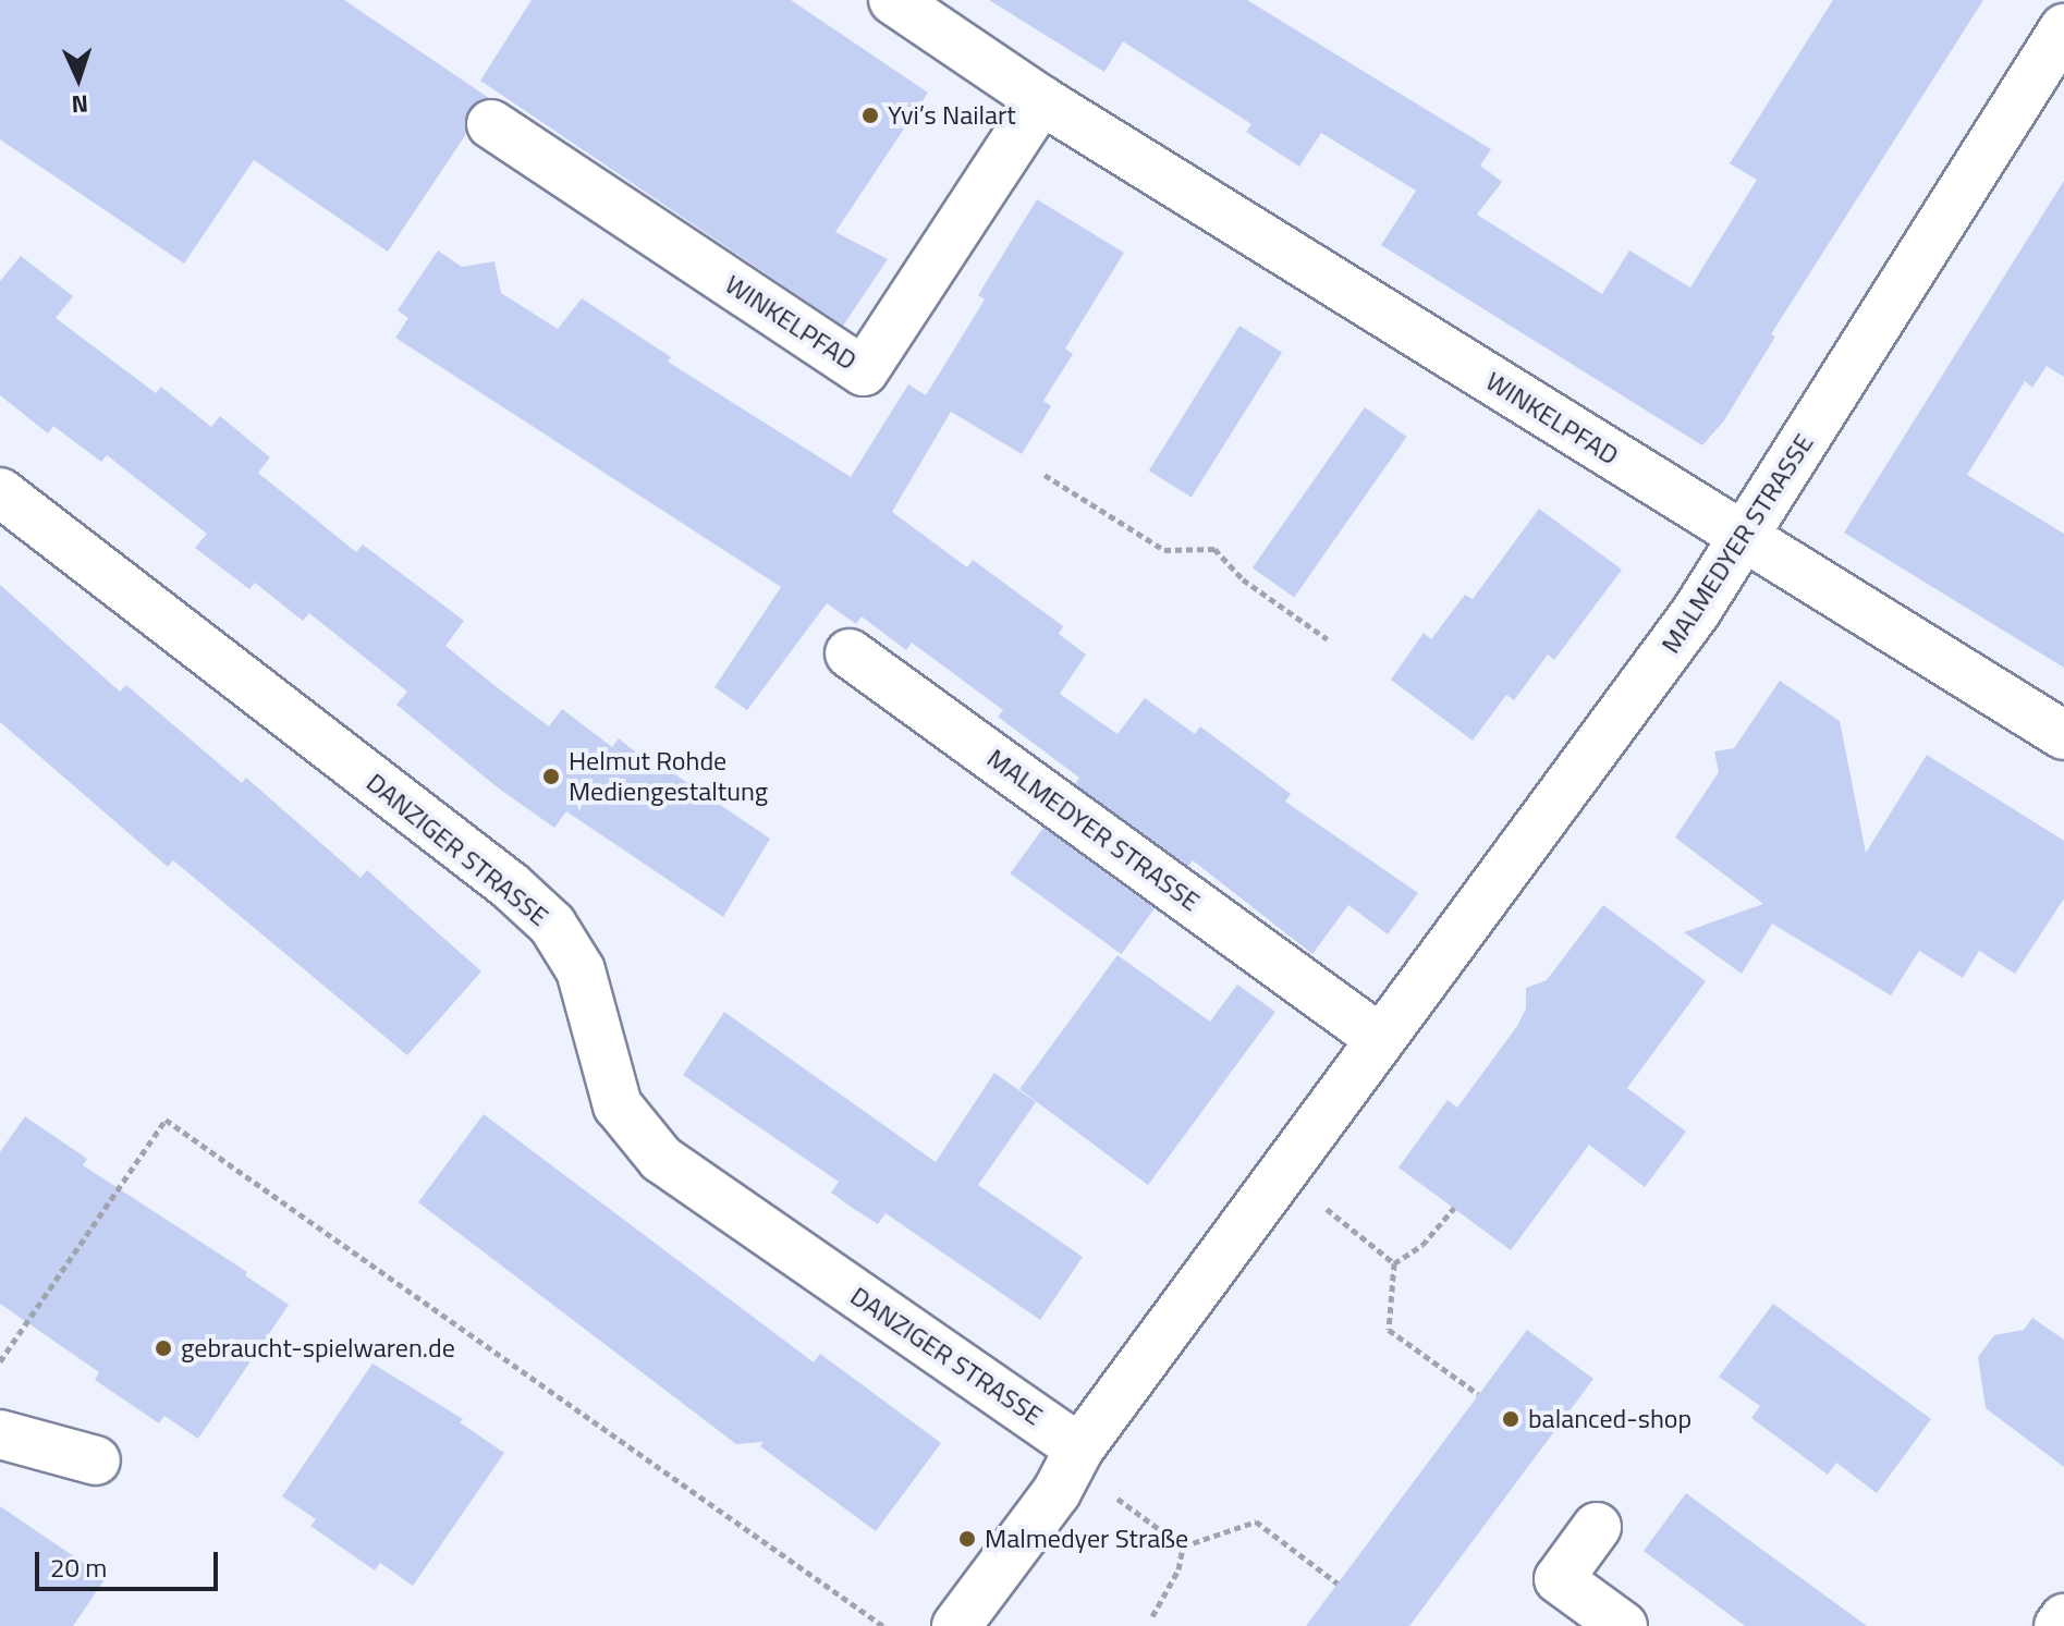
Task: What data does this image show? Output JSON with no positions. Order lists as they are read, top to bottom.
{
  "streets": {
    "street": ["WINKELPFAD", "MALMEDYER STRASSE", "DANZIGER STRASSE"]
  },
  "crossings": [
    ["WINKELPFAD", "MALMEDYER STRASSE"],
    ["MALMEDYER STRASSE", "DANZIGER STRASSE"]
  ],
  "places": [
    "Yvi’s Nailart",
    "Helmut Rohde Mediengestaltung",
    "gebraucht-spielwaren.de",
    "balanced-shop",
    "Malmedyer Straße"
  ],
  "scale_bar": "20 m",
  "north": "bottom"
}
